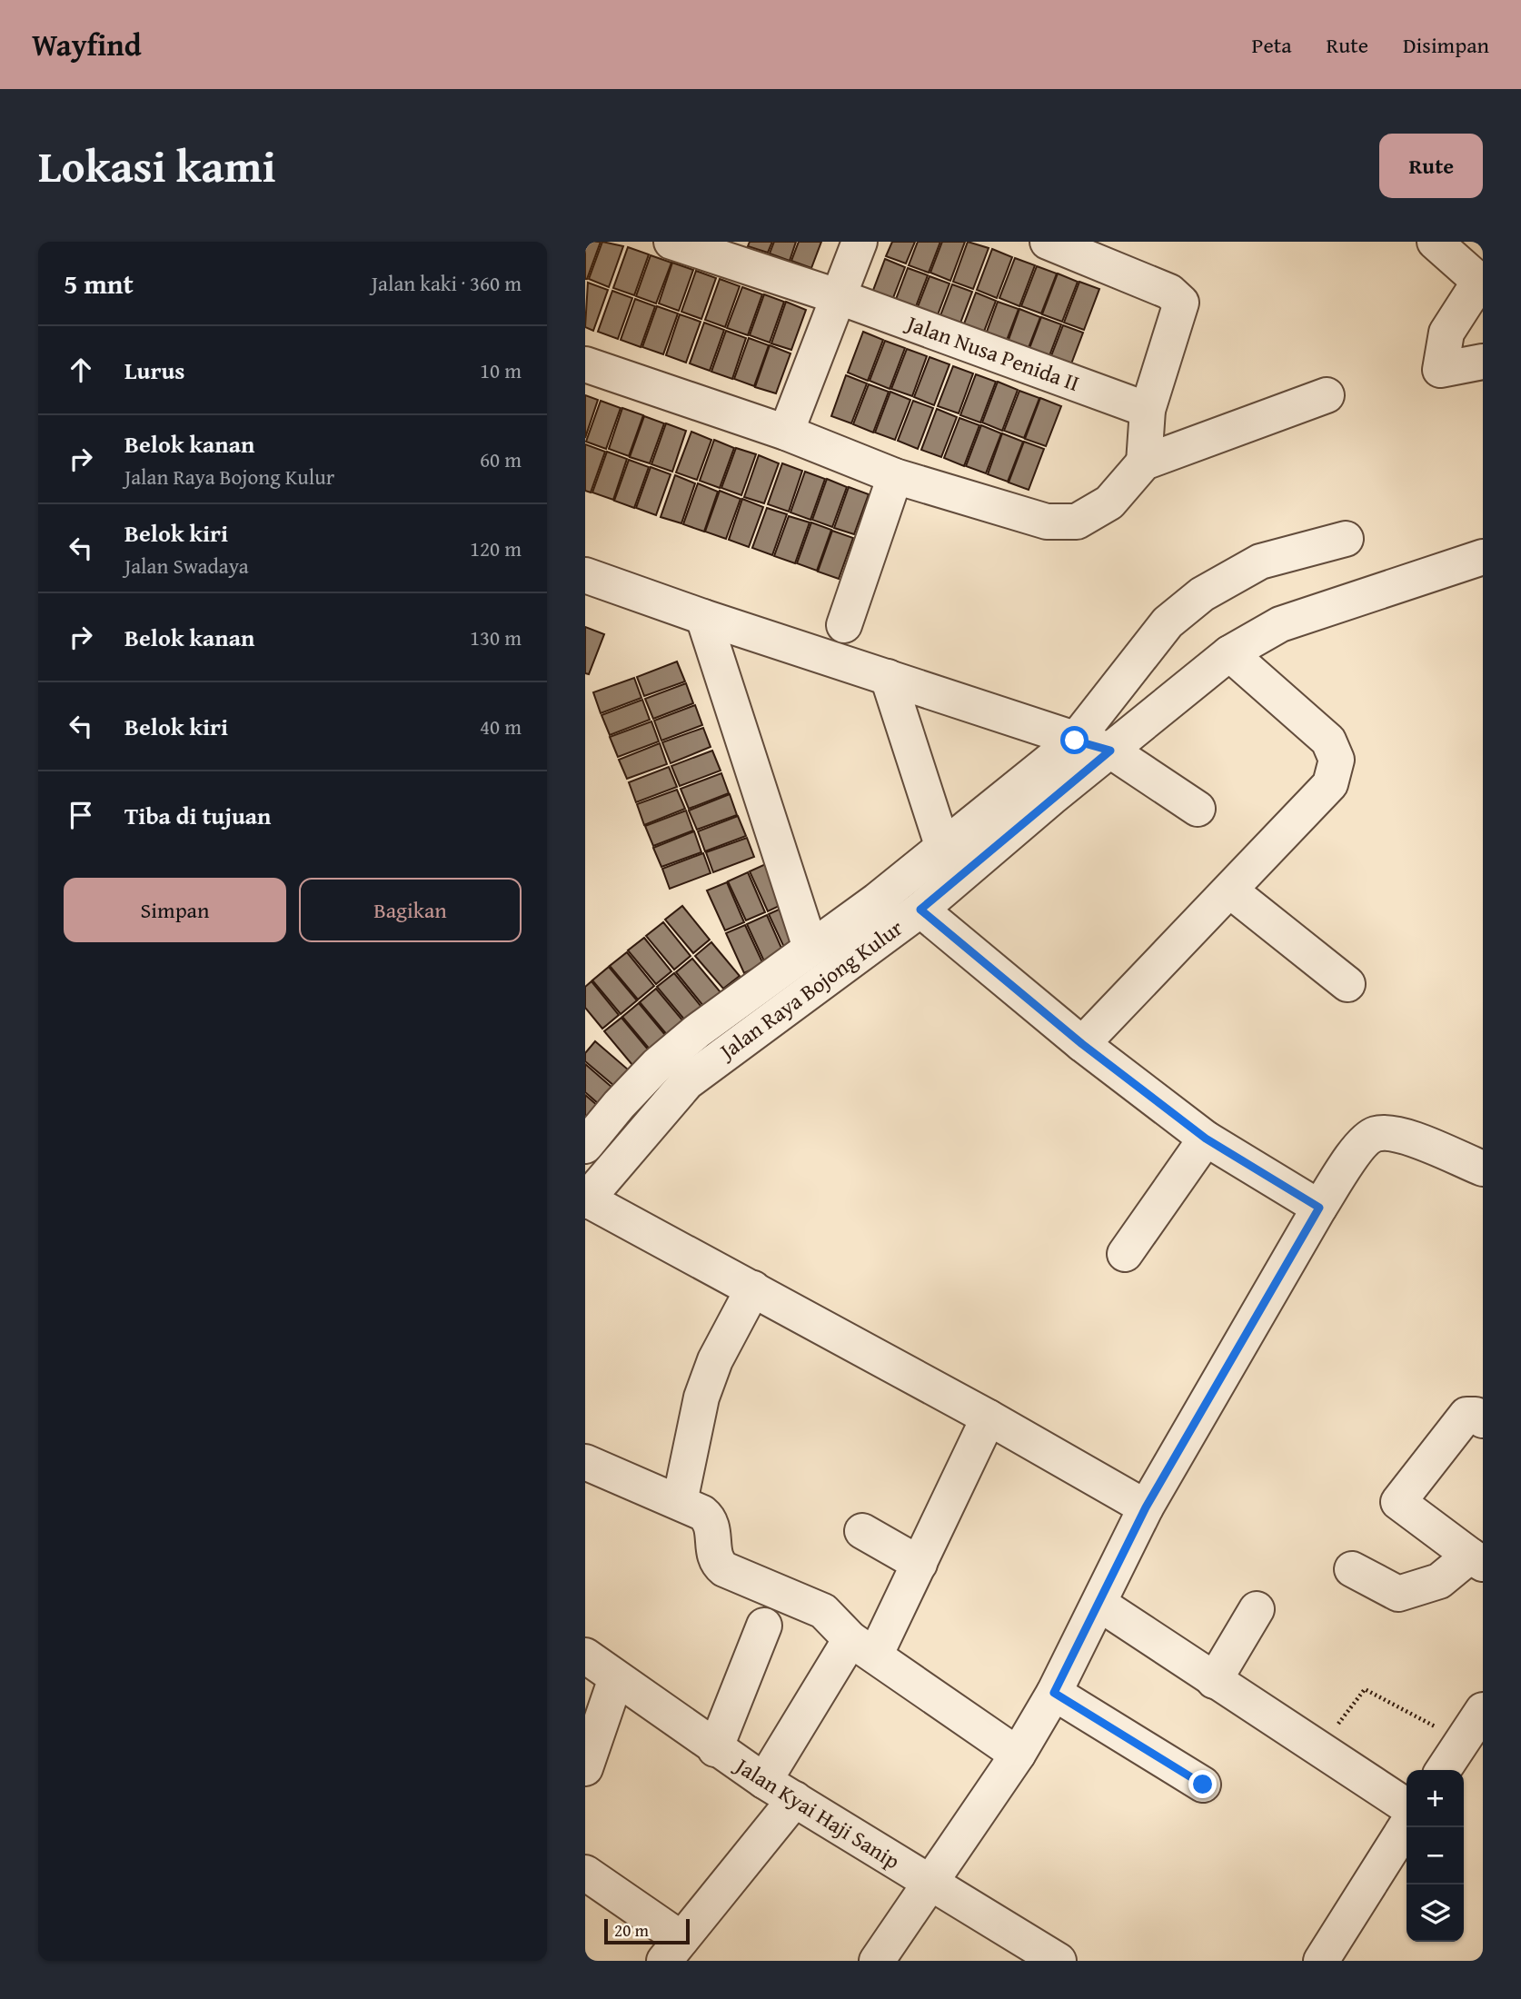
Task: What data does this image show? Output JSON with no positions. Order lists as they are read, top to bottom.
{
  "streets": {
    "street": ["Jalan Nusa Penida II", "Jalan Raya Bojong Kulur", "Jalan Kyai Haji Sanip"]
  },
  "scale_bar": "20 m",
  "page": {
    "header": "Wayfind",
    "nav": ["Peta", "Rute", "Disimpan"],
    "title": "Lokasi kami",
    "buttons": [
      "Rute",
      ["Simpan", "Bagikan"]
    ],
    "heading": ["5 mnt", "Jalan kaki · 360 m"],
    "list": [
      ["Lurus", "10 m"],
      ["Belok kanan", "Jalan Raya Bojong Kulur", "60 m"],
      ["Belok kiri", "Jalan Swadaya", "120 m"],
      ["Belok kanan", "130 m"],
      ["Belok kiri", "40 m"],
      "Tiba di tujuan"
    ],
    "map_buttons": ["+", "−"],
    "scale": "20 m"
  }
}
